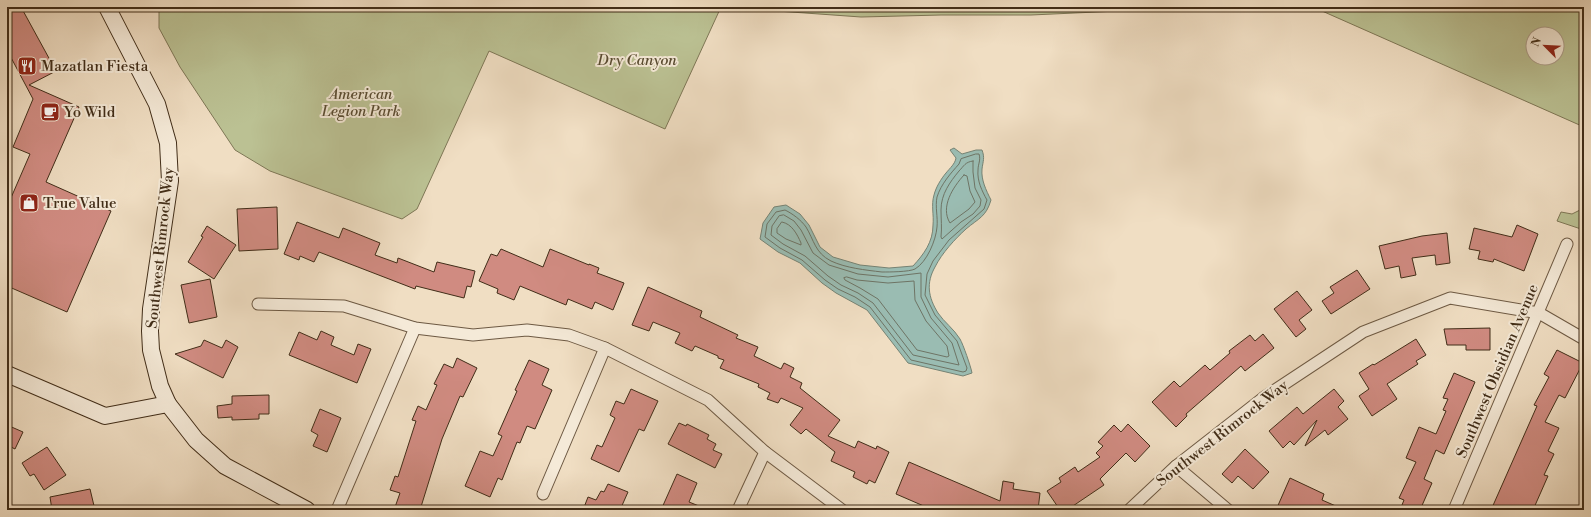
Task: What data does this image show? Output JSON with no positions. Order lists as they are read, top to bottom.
{
  "streets": {
    "street": ["Southwest Rimrock Way", "Southwest Obsidian Avenue"]
  },
  "crossings": [
    ["Southwest Rimrock Way", "Southwest Obsidian Avenue"]
  ],
  "parks": ["Dry Canyon", "American Legion Park"],
  "places": {
    "restaurant": ["Mazatlan Fiesta"],
    "cafe": ["Yo Wild"],
    "shop": ["True Value"]
  },
  "north": "top left"
}
